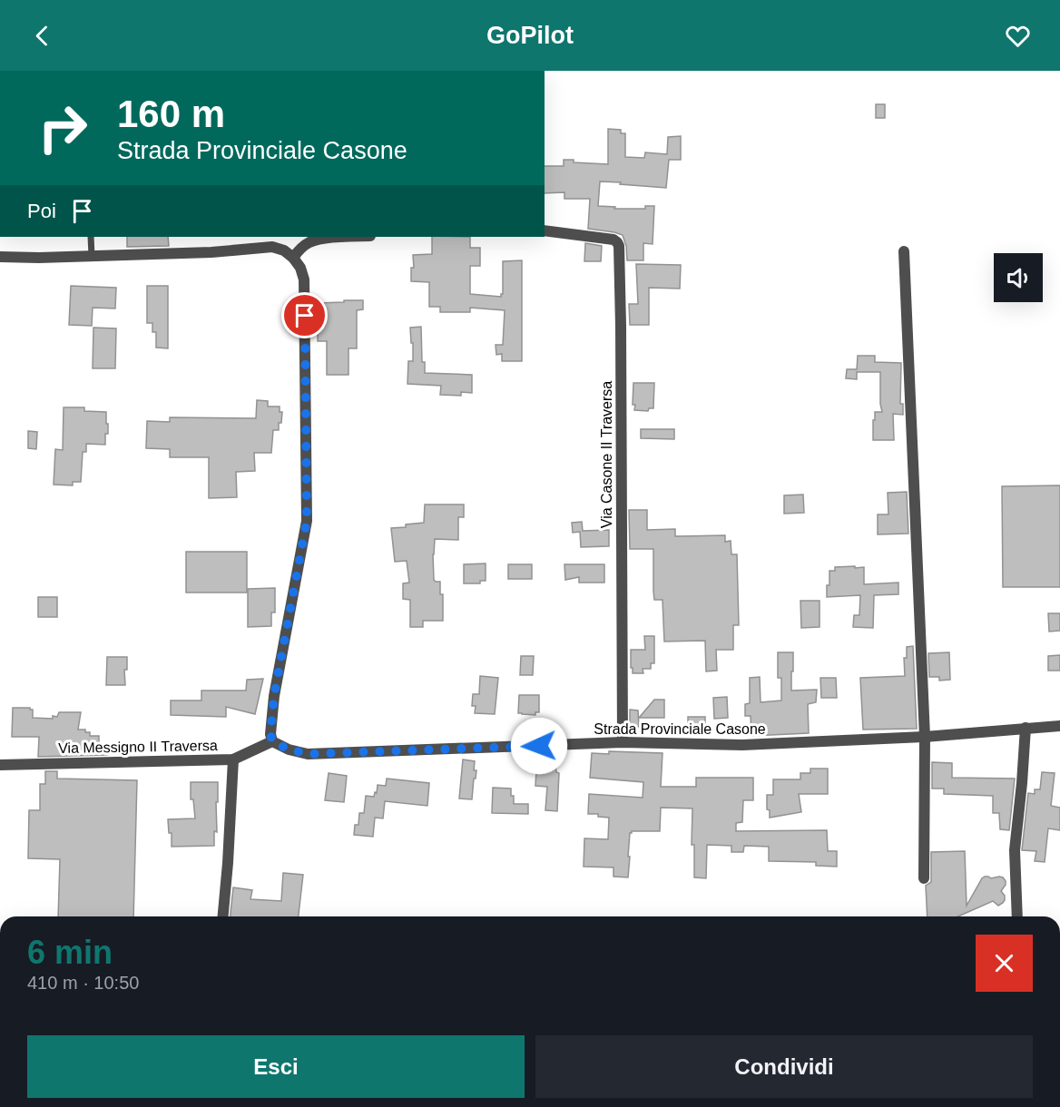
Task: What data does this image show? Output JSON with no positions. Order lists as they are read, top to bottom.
{
  "streets": {
    "street": ["Via Casone II Traversa", "Strada Provinciale Casone", "Via Messigno II Traversa"]
  },
  "crossings": [
    ["Via Casone II Traversa", "Strada Provinciale Casone"],
    ["Strada Provinciale Casone", "Via Messigno II Traversa"]
  ],
  "page": {
    "header": "GoPilot",
    "turn": ["160 m", "Strada Provinciale Casone"],
    "then": "Poi",
    "heading": ["6 min", "410 m · 10:50"],
    "buttons": ["Esci", "Condividi"]
  }
}
